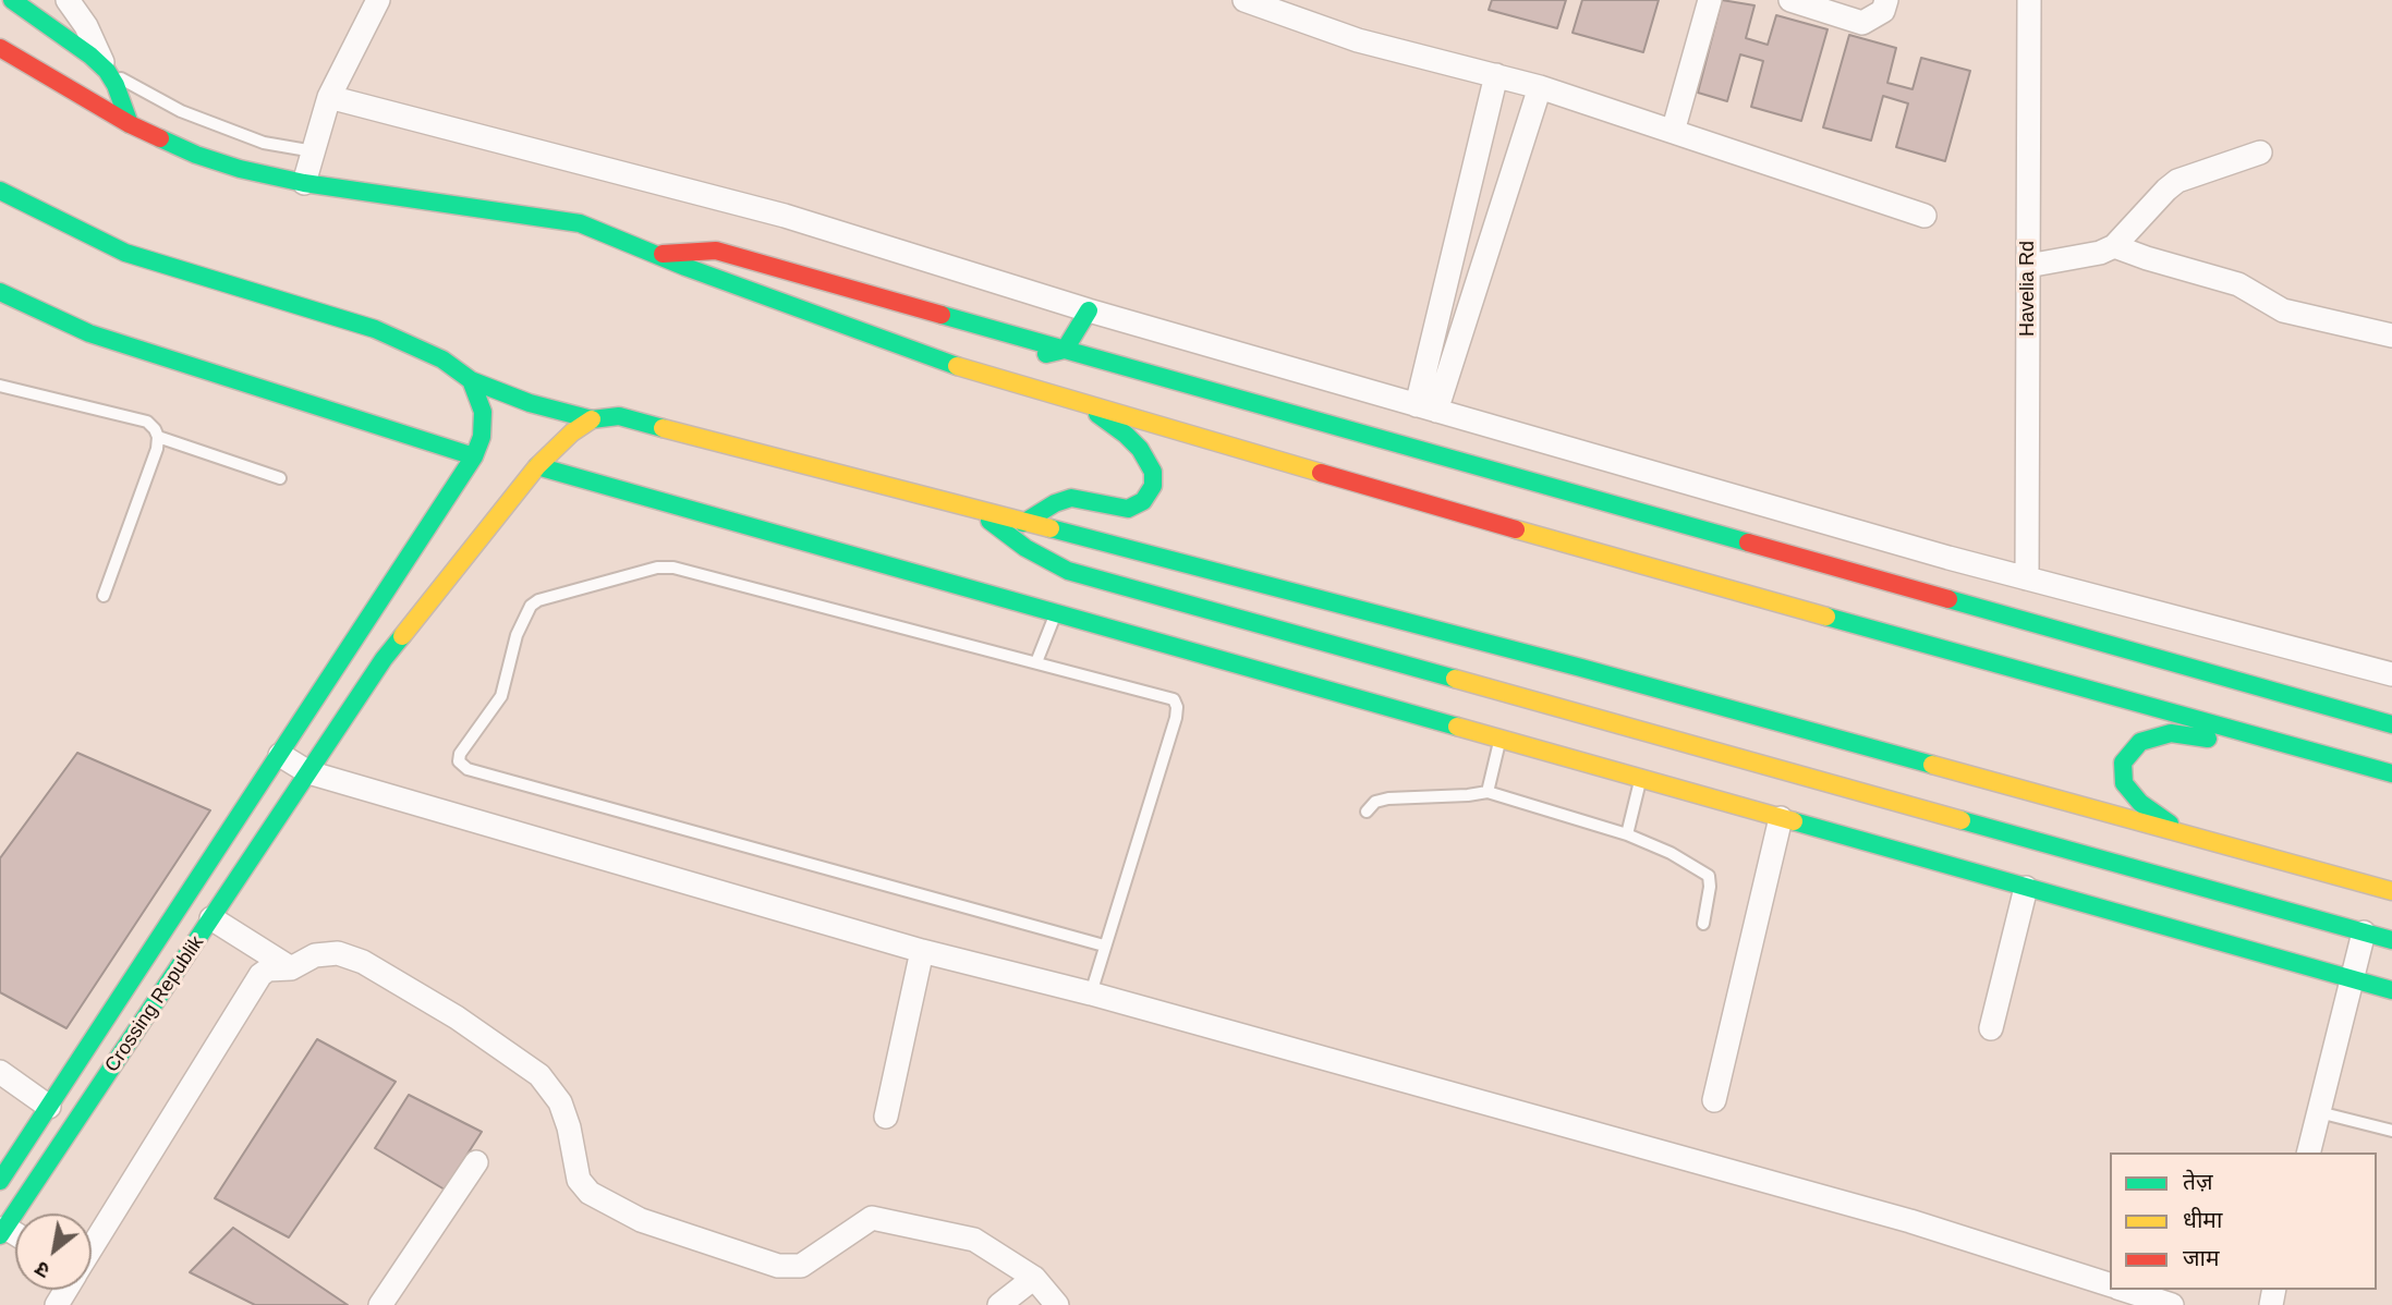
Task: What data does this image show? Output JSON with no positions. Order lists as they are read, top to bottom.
{
  "streets": {
    "street": ["Havelia Rd", "Crossing Republik"]
  },
  "legend": ["तेज़", "धीमा", "जाम"],
  "north": "bottom left"
}
